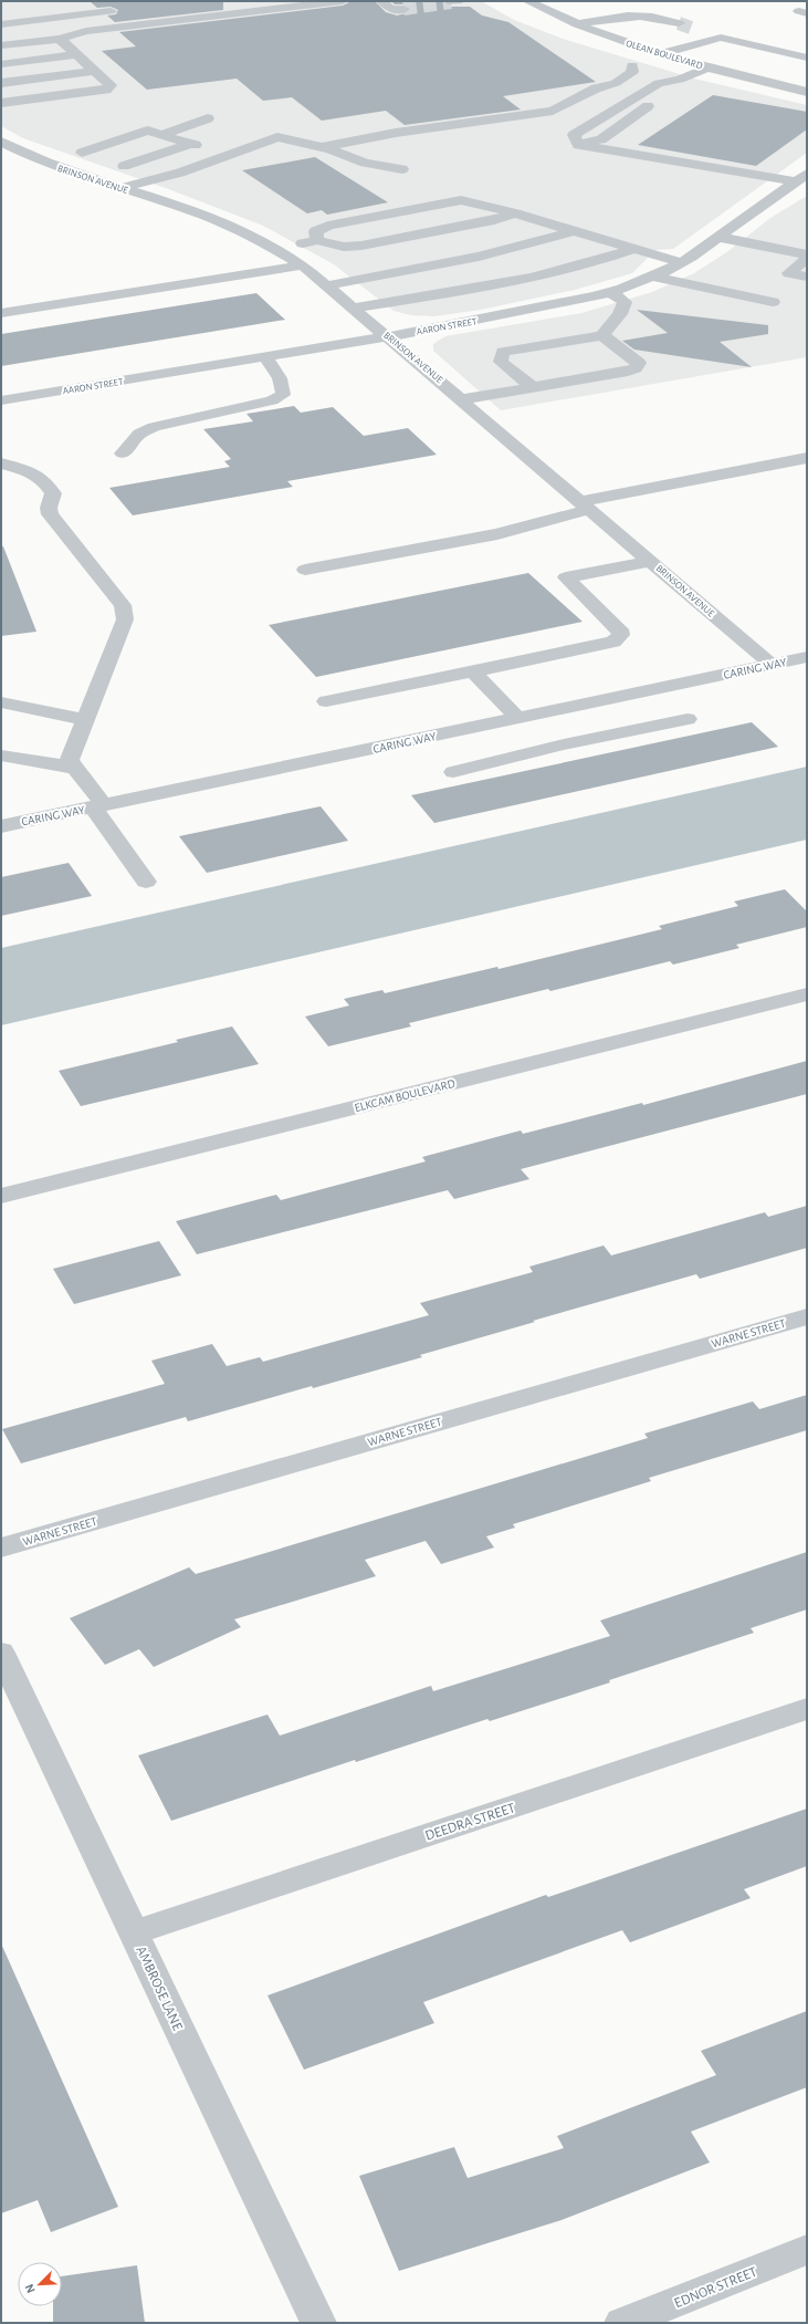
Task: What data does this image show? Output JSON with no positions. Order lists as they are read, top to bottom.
{
  "streets": {
    "street": [
      "OLEAN BOULEVARD",
      "BRINSON AVENUE",
      "AARON STREET",
      "CARING WAY",
      "ELKCAM BOULEVARD",
      "WARNE STREET",
      "DEEDRA STREET",
      "AMBROSE LANE",
      "EDNOR STREET"
    ]
  },
  "crossings": [
    ["BRINSON AVENUE", "AARON STREET"],
    ["BRINSON AVENUE", "CARING WAY"],
    ["DEEDRA STREET", "AMBROSE LANE"]
  ],
  "north": "bottom left"
}
